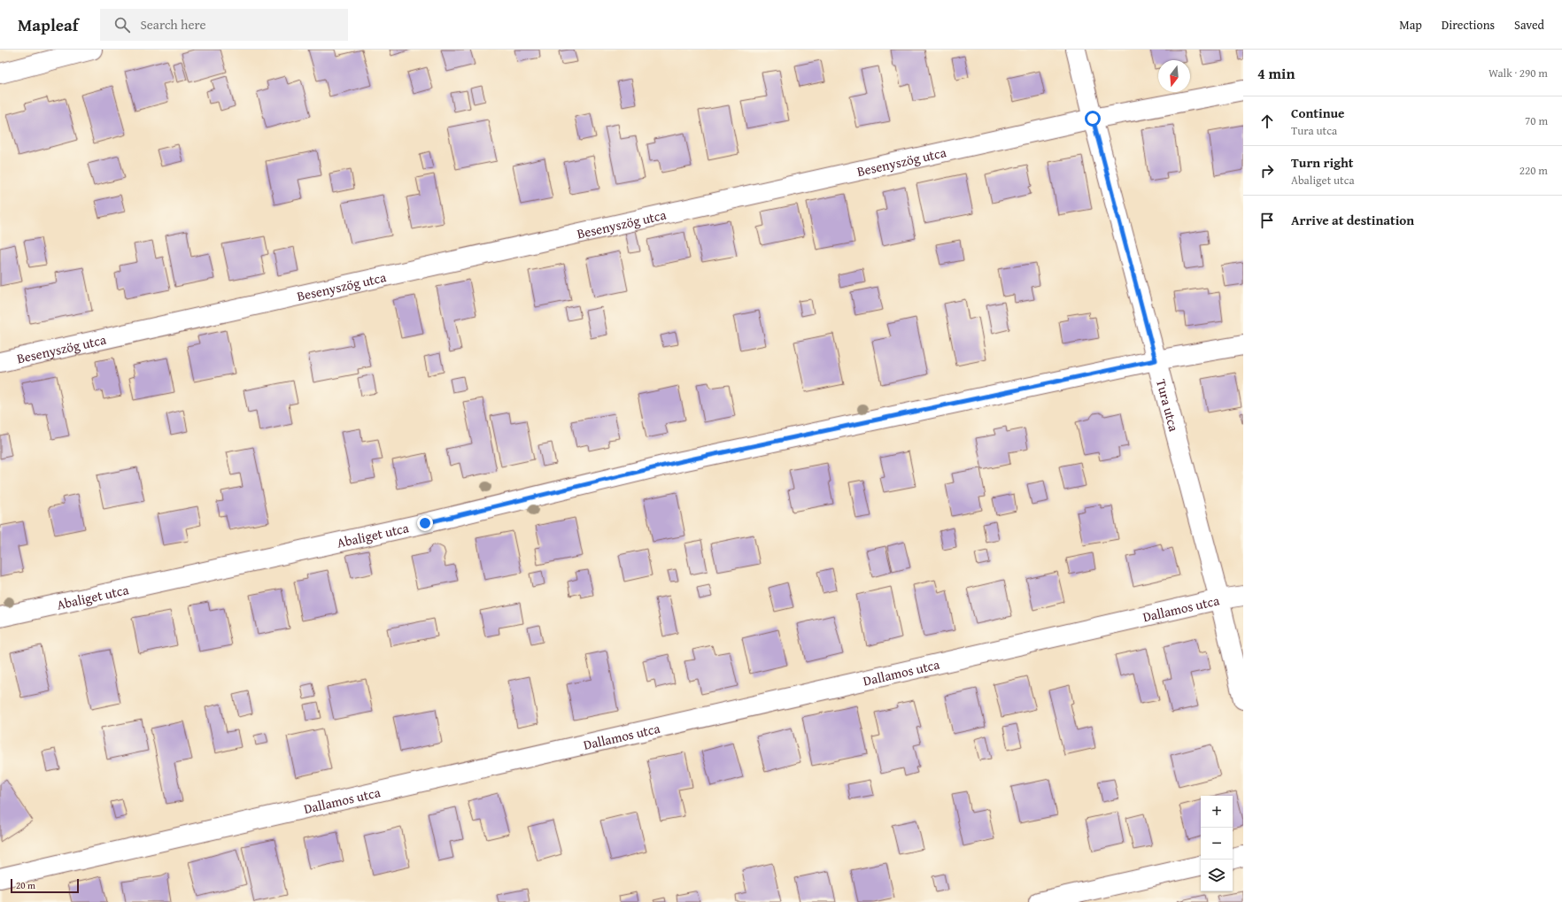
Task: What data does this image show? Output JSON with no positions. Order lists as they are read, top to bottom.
{
  "streets": {
    "street": [
      "Besenyszög utca",
      "Tura utca",
      "Abaliget utca",
      "Dallamos utca"
    ]
  },
  "crossings": [
    ["Besenyszög utca", "Tura utca"],
    ["Tura utca", "Abaliget utca"],
    ["Tura utca", "Dallamos utca"]
  ],
  "scale_bar": "20 m",
  "north": "bottom",
  "page": {
    "header": "Mapleaf",
    "search": "Search here",
    "nav": ["Map", "Directions", "Saved"],
    "heading": ["4 min", "Walk · 290 m"],
    "list": [
      ["Continue", "Tura utca", "70 m"],
      ["Turn right", "Abaliget utca", "220 m"],
      "Arrive at destination"
    ],
    "map_buttons": ["+", "−"],
    "scale": "20 m"
  }
}
